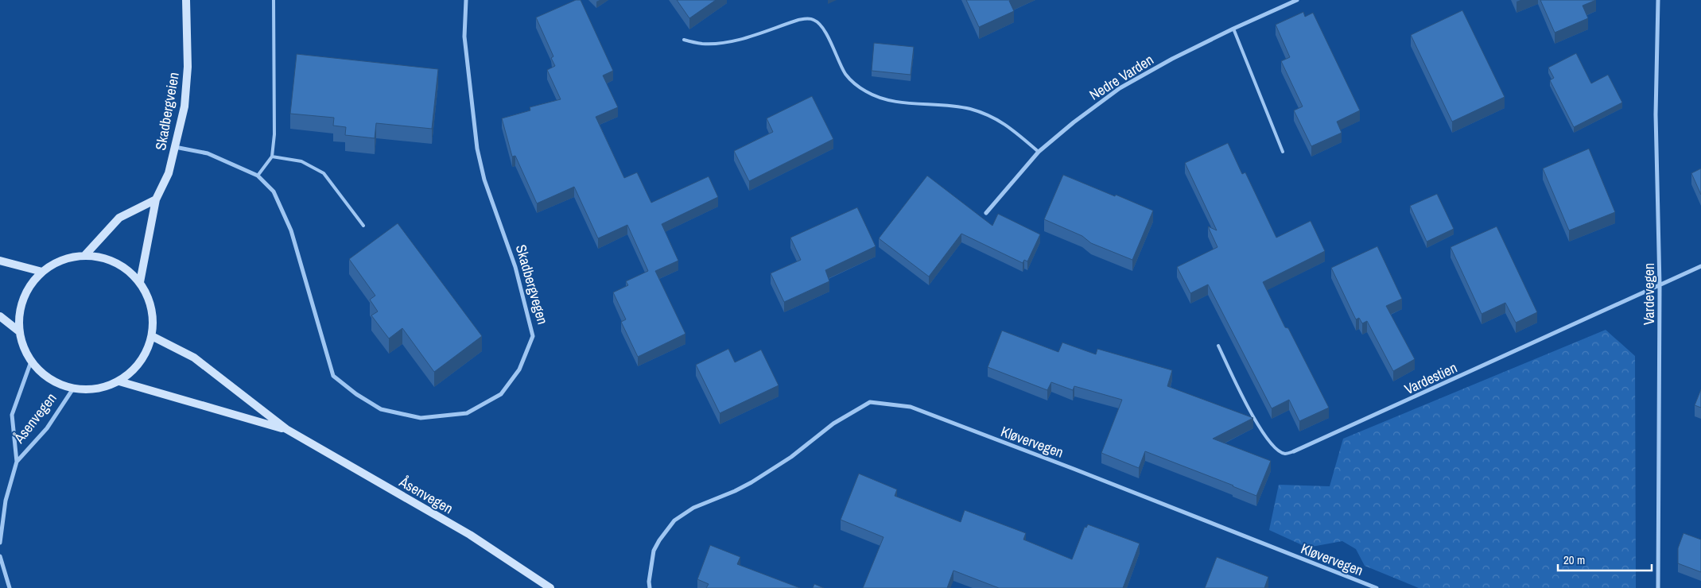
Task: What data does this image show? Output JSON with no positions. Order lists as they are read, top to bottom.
{
  "streets": {
    "street": [
      "Nedre Varden",
      "Skadbergveien",
      "Skadbergvegen",
      "Vardevegen",
      "Vardestien",
      "Åsenvegen",
      "Kløvervegen"
    ]
  },
  "crossings": [
    ["Skadbergveien", "Skadbergvegen"],
    ["Vardevegen", "Vardestien"]
  ],
  "scale_bar": "20 m"
}
